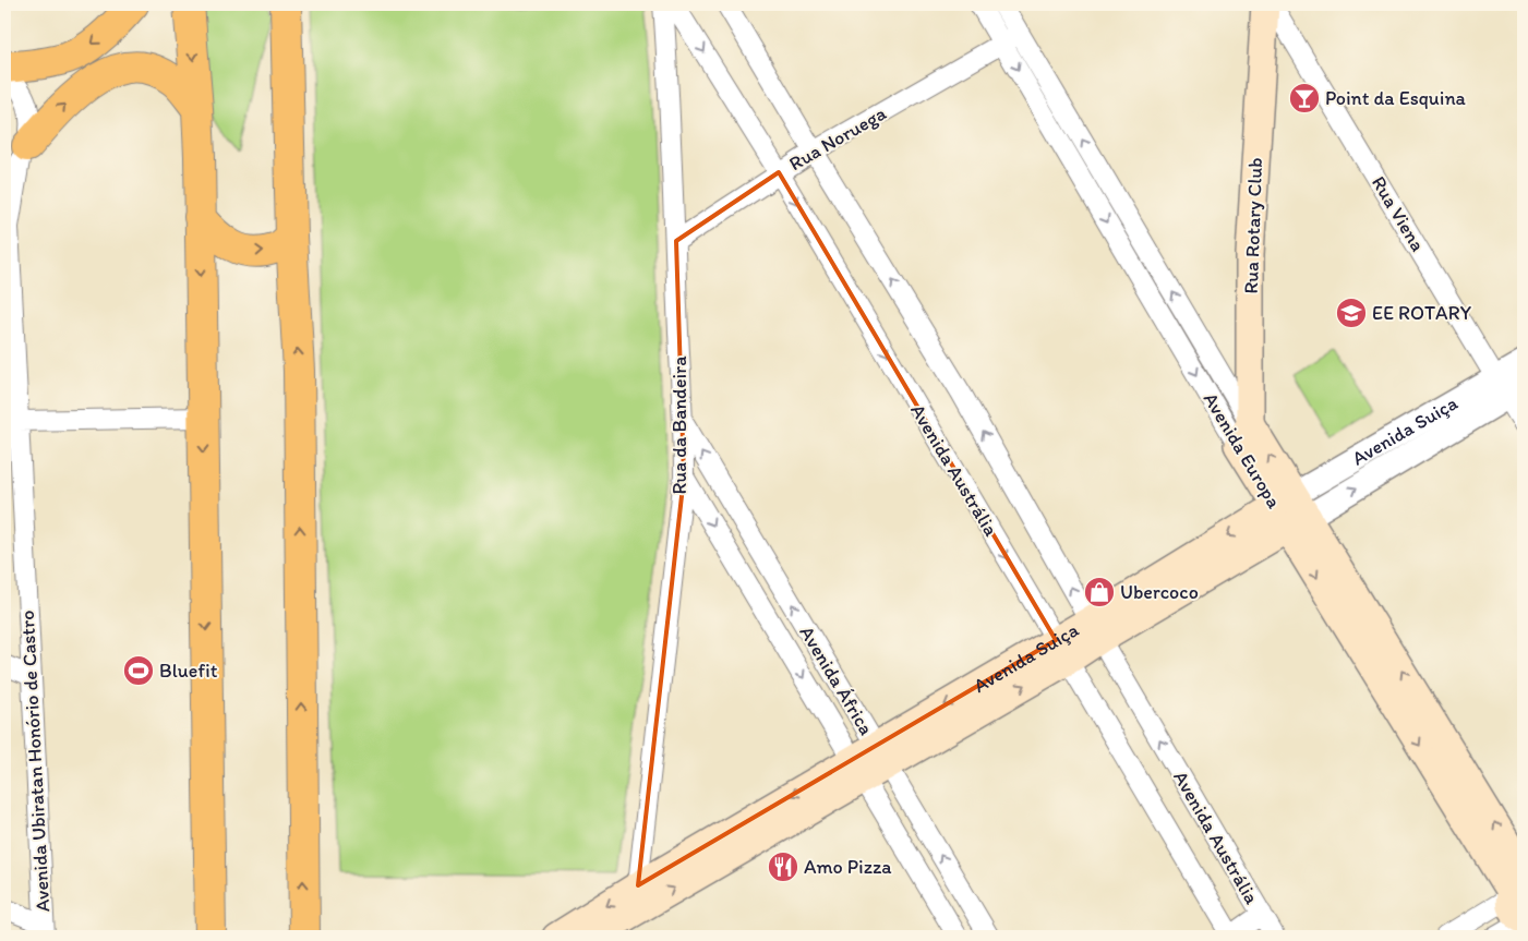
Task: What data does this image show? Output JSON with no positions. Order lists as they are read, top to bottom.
{
  "streets": {
    "main road": ["Rua Rotary Club", "Avenida Suiça", "Avenida Europa"],
    "street": [
      "Rua Noruega",
      "Rua Viena",
      "Rua da Bandeira",
      "Avenida Austrália",
      "Avenida África",
      "Avenida Ubiratan Honório de Castro"
    ]
  },
  "crossings": [
    ["Rua Noruega", "Rua da Bandeira"],
    ["Rua Noruega", "Avenida Europa"],
    ["Rua Noruega", "Avenida Austrália"],
    ["Rua Viena", "Avenida Suiça"],
    ["Rua Rotary Club", "Avenida Europa"],
    ["Rua da Bandeira", "Avenida Suiça"],
    ["Rua da Bandeira", "Avenida África"],
    ["Avenida Suiça", "Avenida Europa"],
    ["Avenida Suiça", "Avenida Austrália"],
    ["Avenida Suiça", "Avenida África"]
  ],
  "places": {
    "bar": ["Point da Esquina"],
    "school or university": ["EE ROTARY"],
    "shop": ["Ubercoco"],
    "sports": ["Bluefit"],
    "restaurant": ["Amo Pizza"]
  }
}
